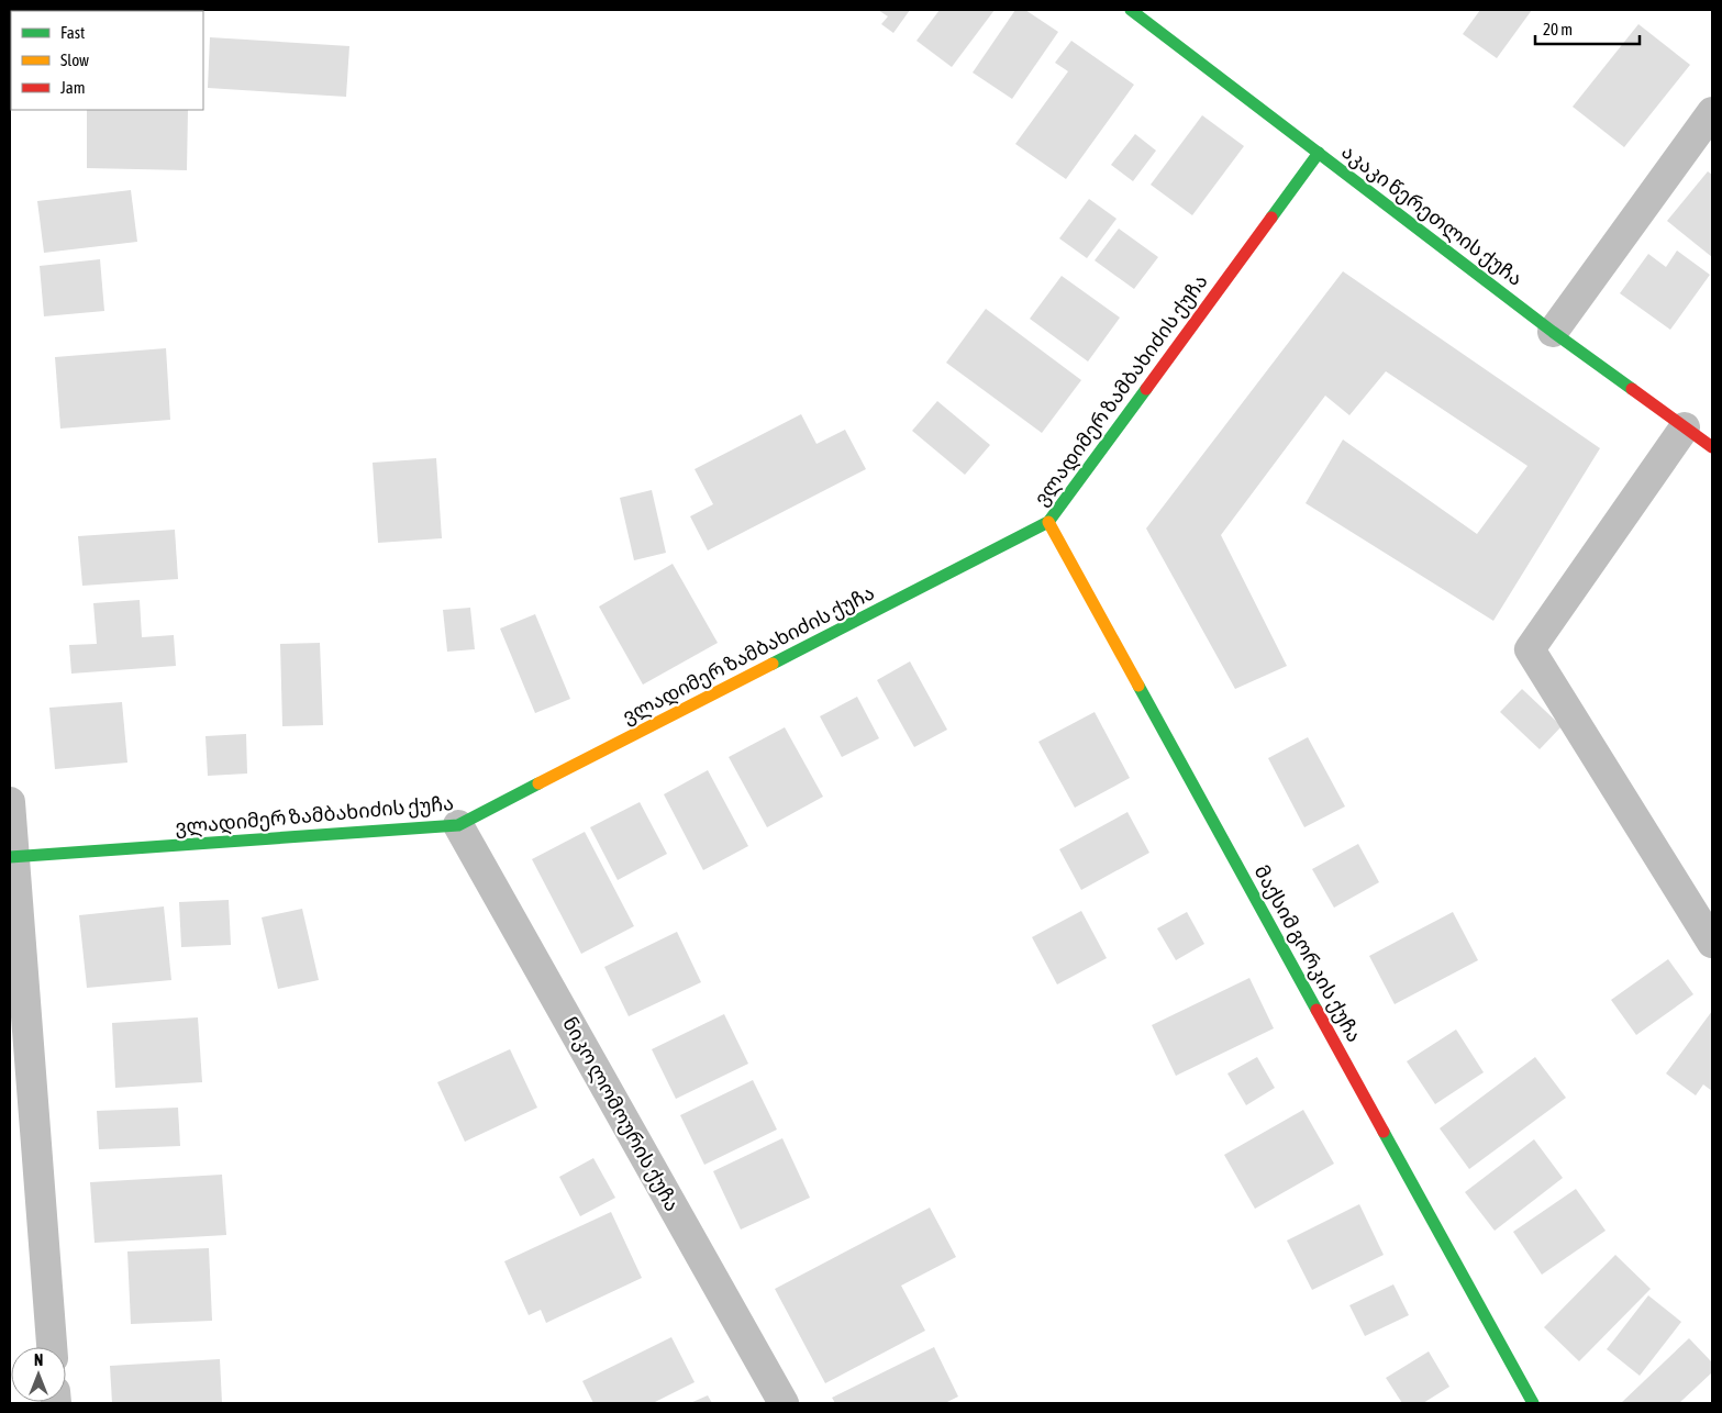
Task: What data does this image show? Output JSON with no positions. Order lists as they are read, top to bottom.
{
  "streets": {
    "street": [
      "აკაკი წერეთლის ქუჩა",
      "ვლადიმერ ზამბახიძის ქუჩა",
      "მაქსიმ გორკის ქუჩა",
      "ნიკო ლომოურის ქუჩა"
    ]
  },
  "crossings": [
    ["აკაკი წერეთლის ქუჩა", "ვლადიმერ ზამბახიძის ქუჩა"],
    ["ვლადიმერ ზამბახიძის ქუჩა", "მაქსიმ გორკის ქუჩა"],
    ["ვლადიმერ ზამბახიძის ქუჩა", "ნიკო ლომოურის ქუჩა"]
  ],
  "legend": ["Fast", "Slow", "Jam"],
  "scale_bar": "20 m",
  "north": "top"
}
